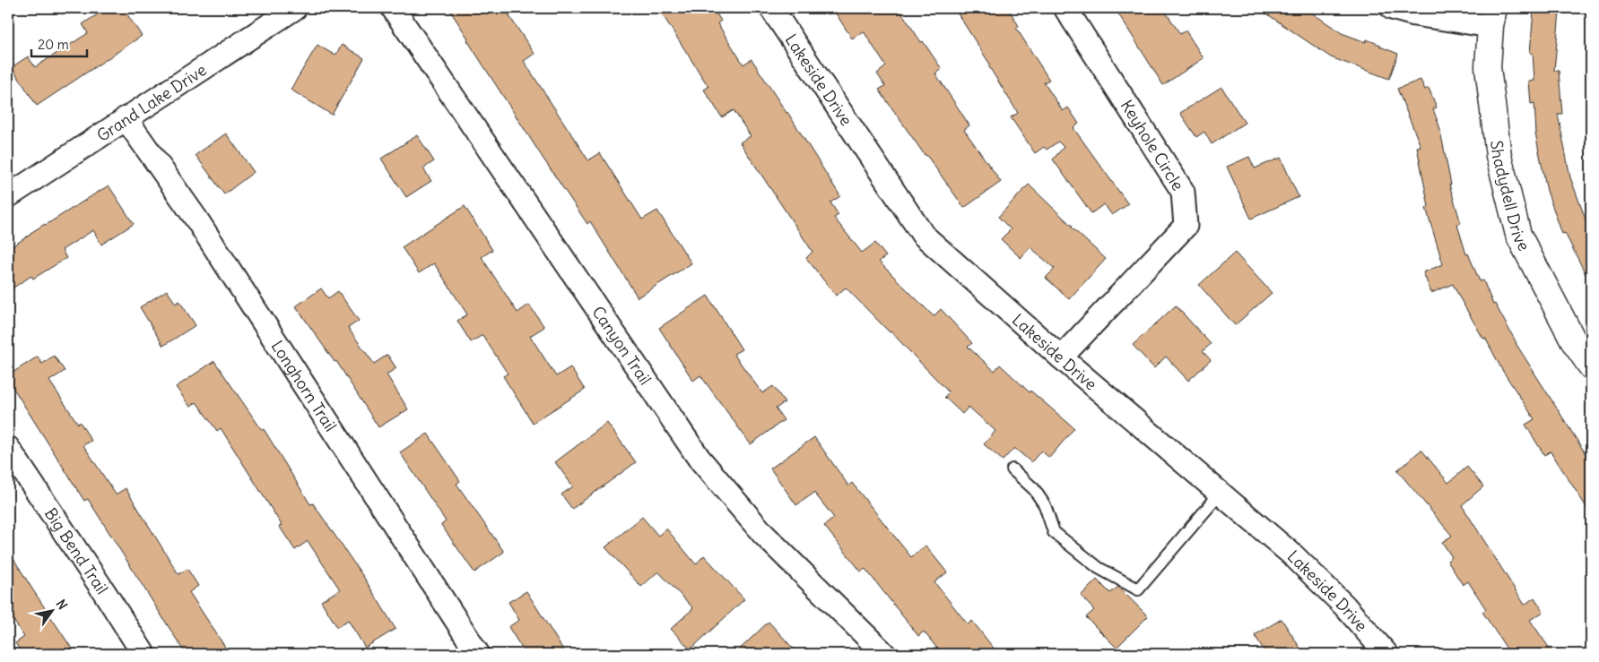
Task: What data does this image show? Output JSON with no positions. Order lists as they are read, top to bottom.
{
  "streets": {
    "street": [
      "Lakeside Drive",
      "Grand Lake Drive",
      "Keyhole Circle",
      "Shadydell Drive",
      "Canyon Trail",
      "Longhorn Trail",
      "Big Bend Trail"
    ]
  },
  "crossings": [
    ["Lakeside Drive", "Keyhole Circle"],
    ["Grand Lake Drive", "Longhorn Trail"]
  ],
  "scale_bar": "20 m",
  "north": "top right"
}
